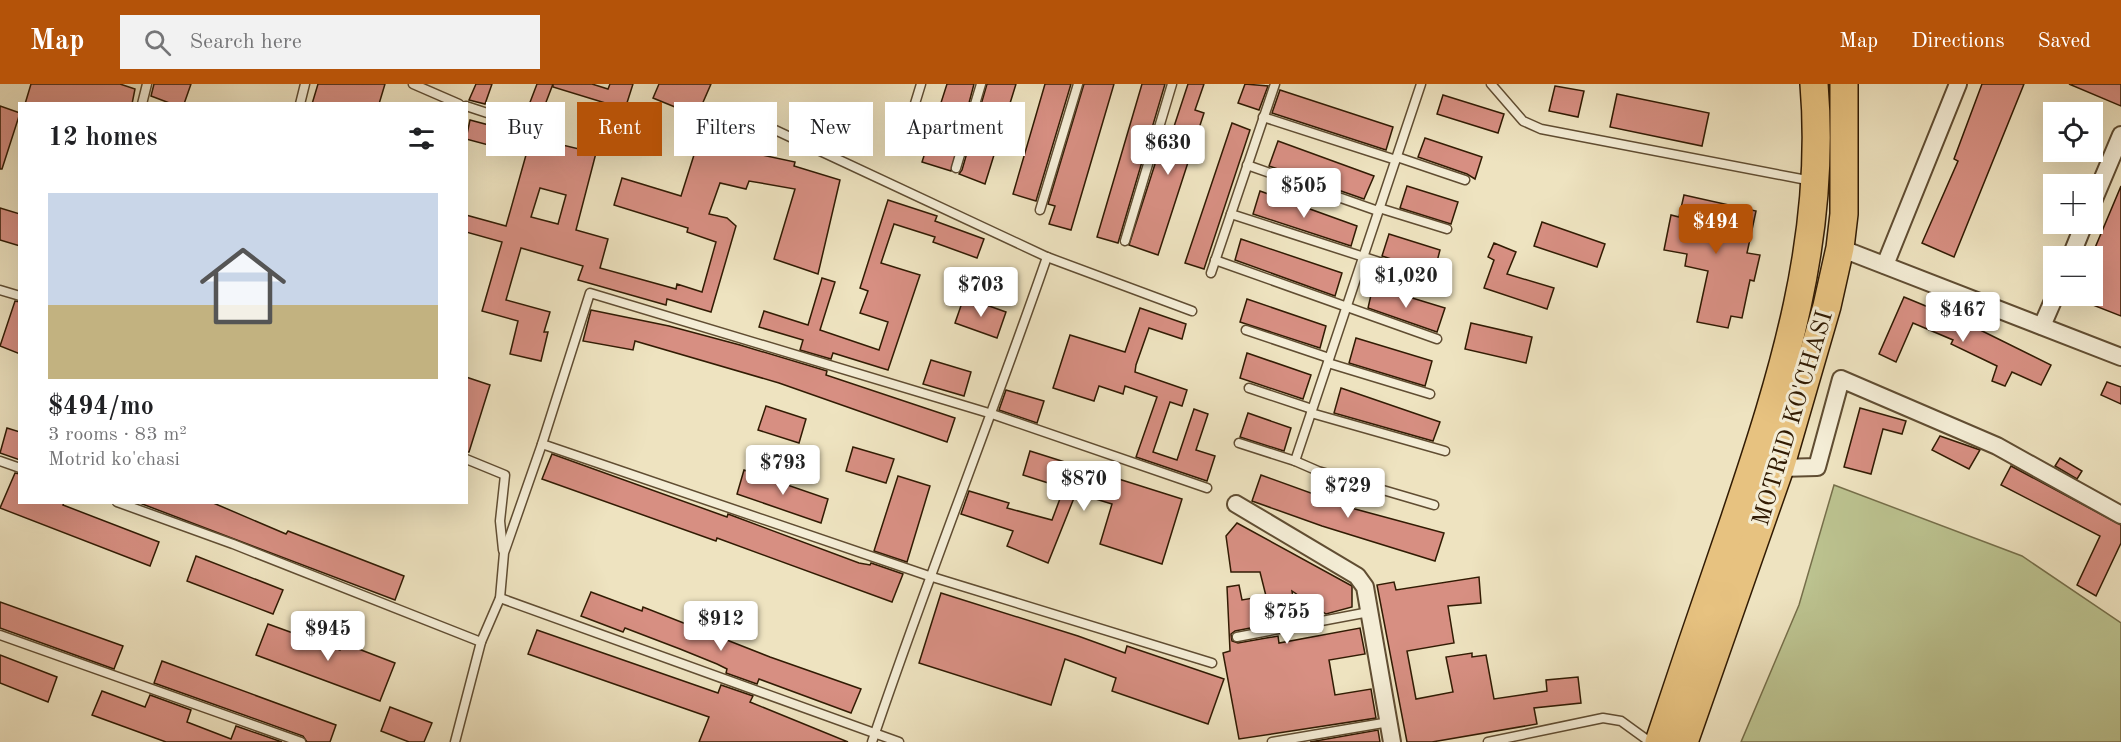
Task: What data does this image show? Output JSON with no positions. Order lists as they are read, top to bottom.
{
  "streets": {
    "main road": ["MOTRID KO'CHASI"]
  },
  "page": {
    "header": "Map",
    "search": "Search here",
    "nav": ["Map", "Directions", "Saved"],
    "map_buttons": ["+", "−"],
    "chip": [
      "Buy",
      "Rent",
      "Filters",
      "New",
      "Apartment"
    ],
    "heading": "12 homes",
    "price": [
      "$630",
      "$505",
      "$494",
      "$1,020",
      "$703",
      "$467",
      "$793",
      "$870",
      "$729",
      "$755",
      "$912",
      "$945"
    ],
    "list": [
      {
        "name": "$494/mo",
        "note": "3 rooms · 83 m² · Motrid ko'chasi"
      }
    ]
  }
}
